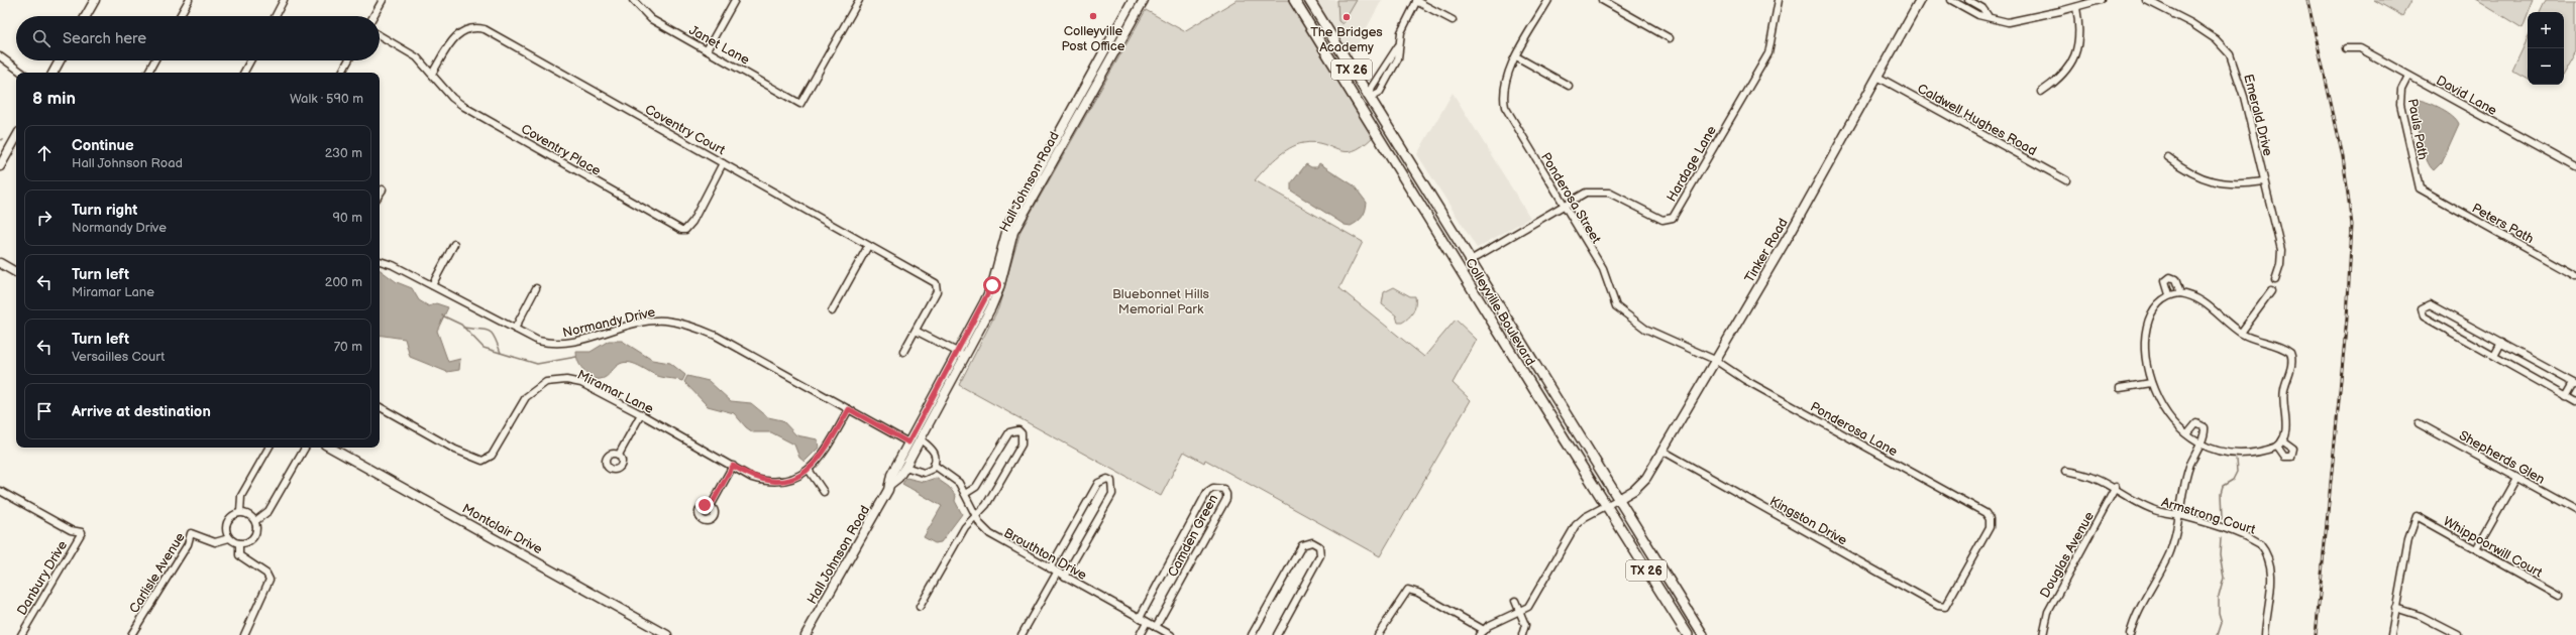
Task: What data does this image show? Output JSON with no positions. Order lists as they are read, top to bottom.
{
  "streets": {
    "main road": [
      "TX 26",
      "Hall Johnson Road",
      "Tinker Road",
      "Colleyville Boulevard",
      "Montclair Drive"
    ],
    "street": [
      "Janet Lane",
      "David Lane",
      "Emerald Drive",
      "Caldwell Hughes Road",
      "Coventry Court",
      "Pauls Path",
      "Coventry Place",
      "Hardage Lane",
      "Ponderosa Street",
      "Peters Path",
      "Normandy Drive",
      "Miramar Lane",
      "Ponderosa Lane",
      "Shepherds Glen",
      "Armstrong Court",
      "Kingston Drive",
      "Camden Green",
      "Whippoorwill Court",
      "Brouthton Drive",
      "Douglas Avenue",
      "Carlisle Avenue",
      "Danbury Drive"
    ]
  },
  "crossings": [
    ["David Lane", "Pauls Path"],
    ["Caldwell Hughes Road", "Tinker Road"],
    ["Coventry Court", "Coventry Place"],
    ["Pauls Path", "Peters Path"],
    ["Hardage Lane", "Ponderosa Street"],
    ["Hardage Lane", "Colleyville Boulevard"],
    ["Hall Johnson Road", "Normandy Drive"],
    ["Ponderosa Street", "Tinker Road"],
    ["Ponderosa Street", "Ponderosa Lane"],
    ["Tinker Road", "Colleyville Boulevard"],
    ["Tinker Road", "Ponderosa Lane"],
    ["Tinker Road", "Kingston Drive"],
    ["Normandy Drive", "Miramar Lane"],
    ["Ponderosa Lane", "Kingston Drive"],
    ["Armstrong Court", "Douglas Avenue"],
    ["Camden Green", "Brouthton Drive"]
  ],
  "parks": ["Bluebonnet Hills Memorial Park"],
  "places": ["Colleyville Post Office", "The Bridges Academy"],
  "page": {
    "map_buttons": ["+", "−"],
    "search": "Search here",
    "heading": ["8 min", "Walk · 590 m"],
    "list": [
      ["Continue", "Hall Johnson Road", "230 m"],
      ["Turn right", "Normandy Drive", "90 m"],
      ["Turn left", "Miramar Lane", "200 m"],
      ["Turn left", "Versailles Court", "70 m"],
      "Arrive at destination"
    ]
  }
}
